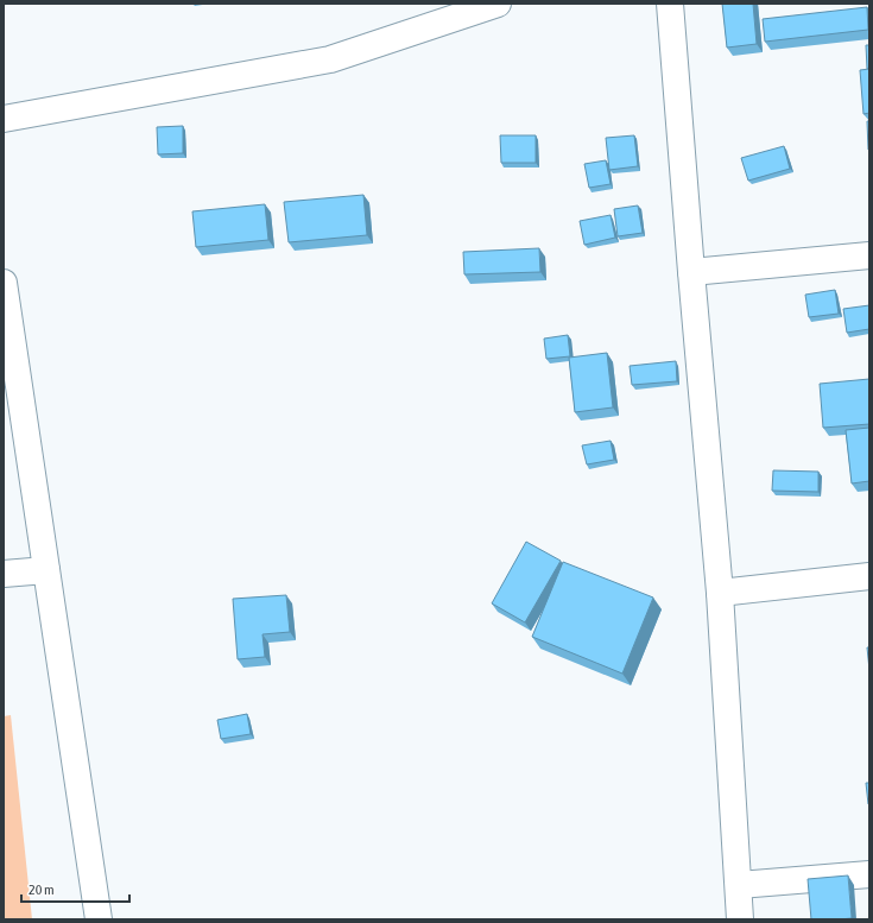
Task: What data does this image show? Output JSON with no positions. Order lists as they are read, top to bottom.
{
  "scale_bar": "20 m"
}
